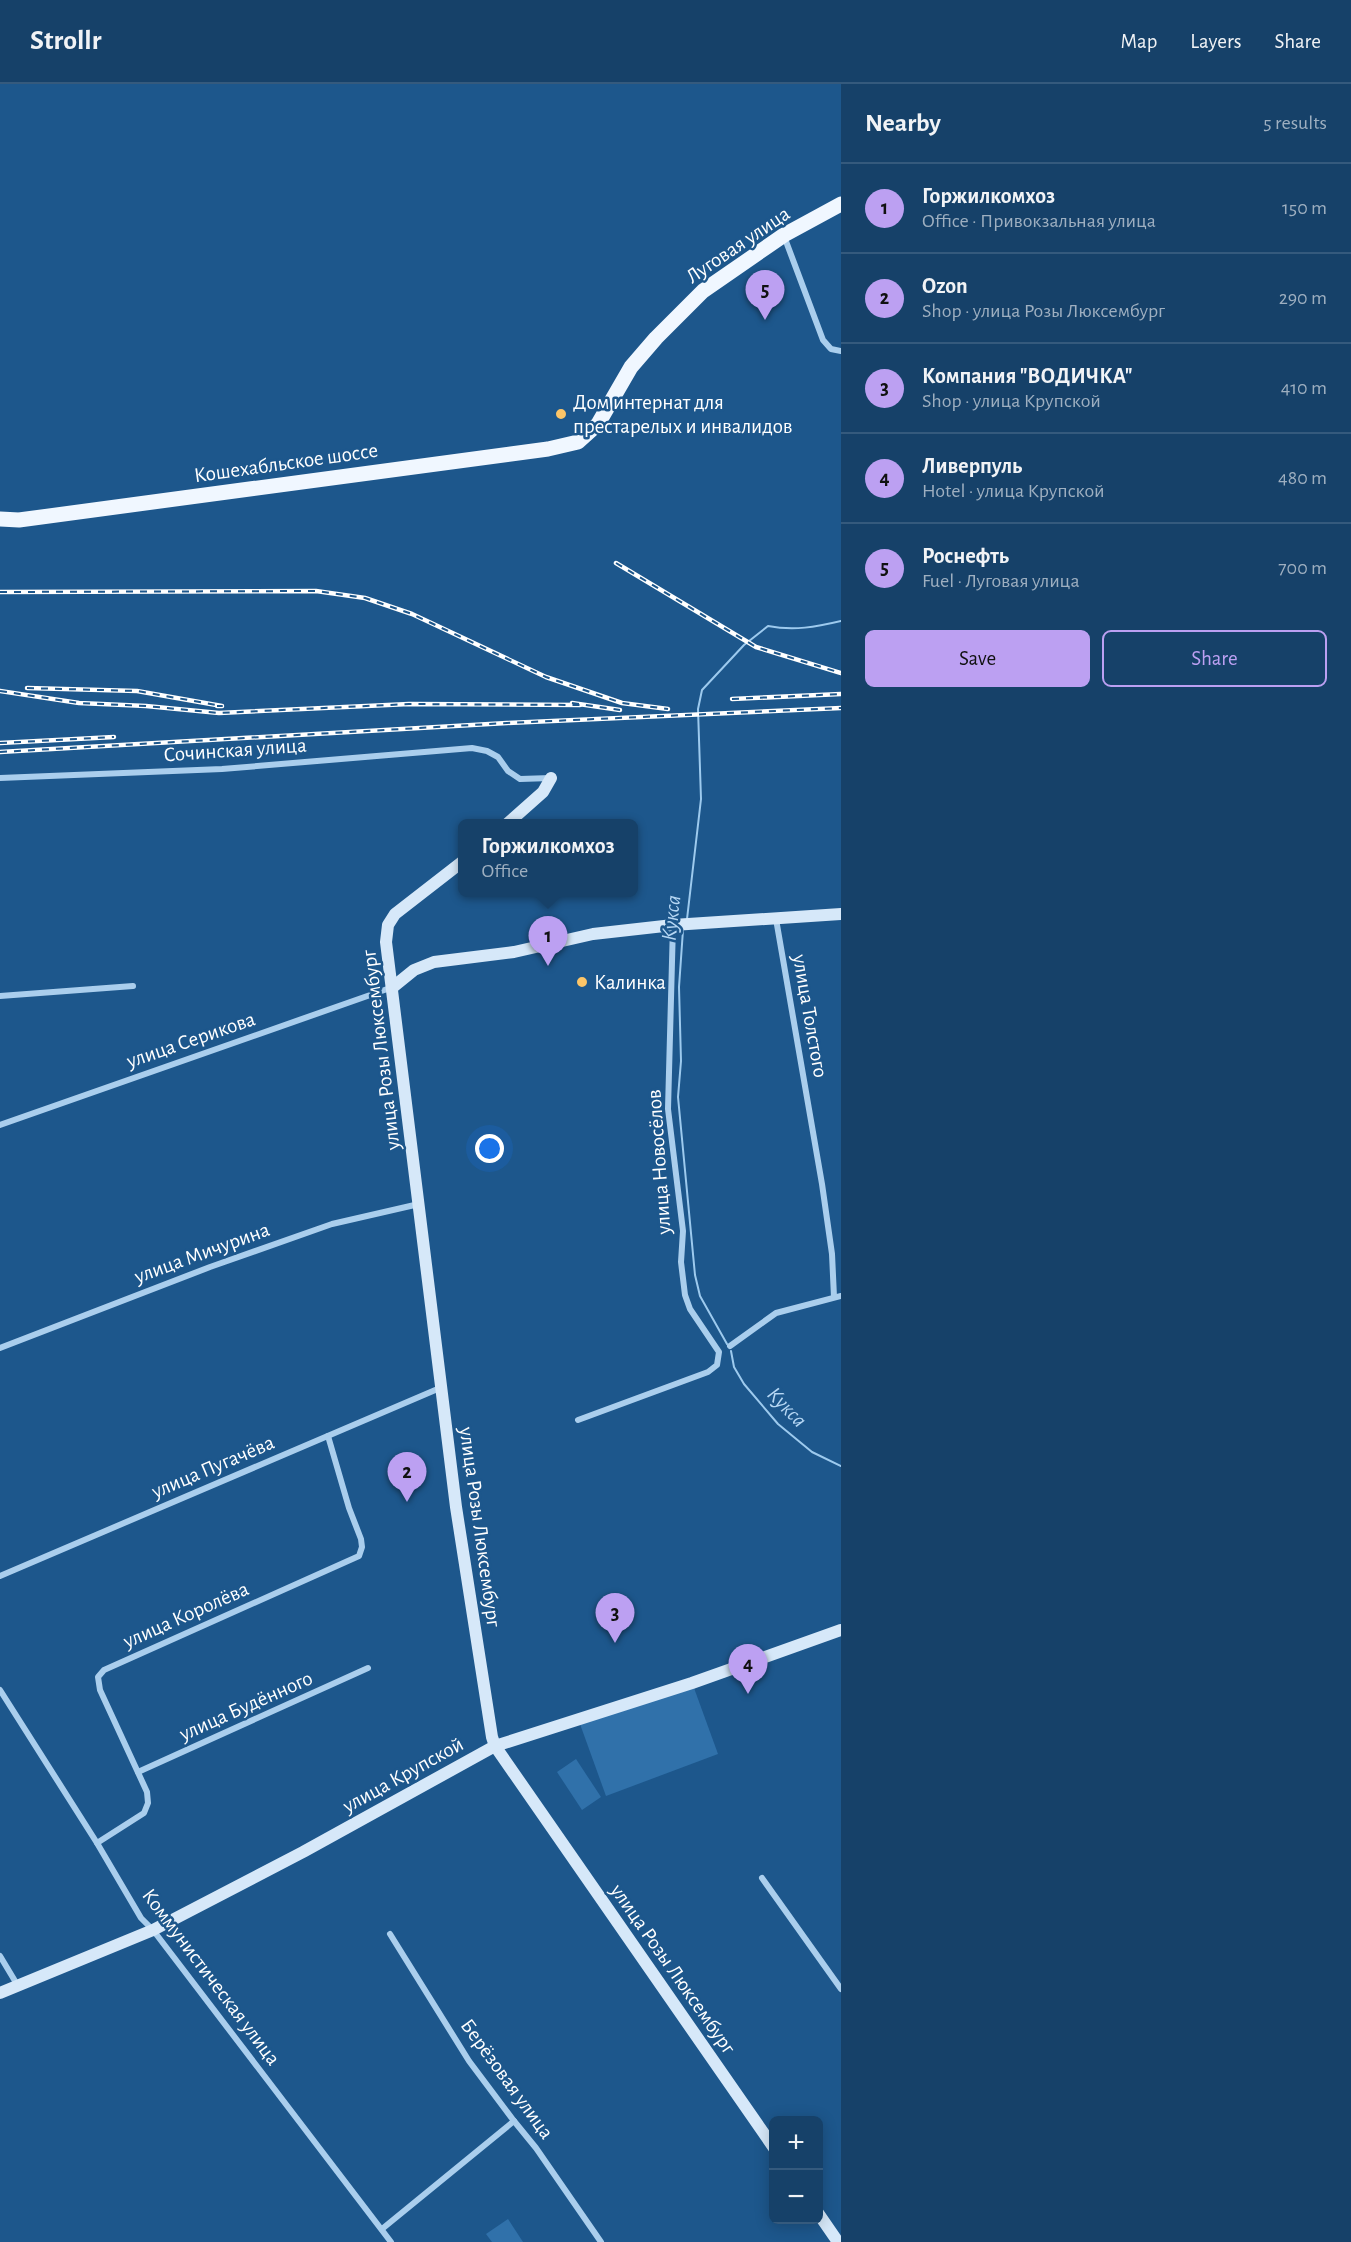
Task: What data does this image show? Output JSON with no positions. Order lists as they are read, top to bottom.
{
  "streets": {
    "main road": ["Луговая улица", "Кошехабльское шоссе"],
    "street": [
      "Сочинская улица",
      "улица Толстого",
      "улица Серикова",
      "улица Розы Люксембург",
      "улица Новосёлов",
      "улица Мичурина",
      "улица Пугачёва",
      "улица Королёва",
      "улица Будённого",
      "улица Крупской",
      "Коммунистическая улица",
      "Берёзовая улица"
    ]
  },
  "crossings": [
    ["Луговая улица", "Кошехабльское шоссе"],
    ["улица Серикова", "улица Розы Люксембург"],
    ["улица Розы Люксембург", "улица Мичурина"],
    ["улица Розы Люксембург", "улица Пугачёва"],
    ["улица Розы Люксембург", "улица Крупской"],
    ["улица Пугачёва", "улица Королёва"],
    ["улица Королёва", "улица Будённого"],
    ["улица Королёва", "Коммунистическая улица"],
    ["улица Крупской", "Коммунистическая улица"]
  ],
  "water": ["Кукса"],
  "places": ["Дом интернат для престарелых и инвалидов", "Калинка"],
  "page": {
    "header": "Strollr",
    "nav": ["Map", "Layers", "Share"],
    "heading": ["Nearby", "5 results"],
    "list": [
      {
        "mark": "1",
        "name": "Горжилкомхоз",
        "note": "Office · Привокзальная улица",
        "value": "150 m"
      },
      {
        "mark": "2",
        "name": "Ozon",
        "note": "Shop · улица Розы Люксембург",
        "value": "290 m"
      },
      {
        "mark": "3",
        "name": "Компания \"ВОДИЧКА\"",
        "note": "Shop · улица Крупской",
        "value": "410 m"
      },
      {
        "mark": "4",
        "name": "Ливерпуль",
        "note": "Hotel · улица Крупской",
        "value": "480 m"
      },
      {
        "mark": "5",
        "name": "Роснефть",
        "note": "Fuel · Луговая улица",
        "value": "700 m"
      }
    ],
    "pins": [
      "5",
      "1",
      "2",
      "3",
      "4"
    ],
    "buttons": ["Save", "Share"],
    "popup": ["Горжилкомхоз", "Office"],
    "map_buttons": ["+", "−"]
  }
}
